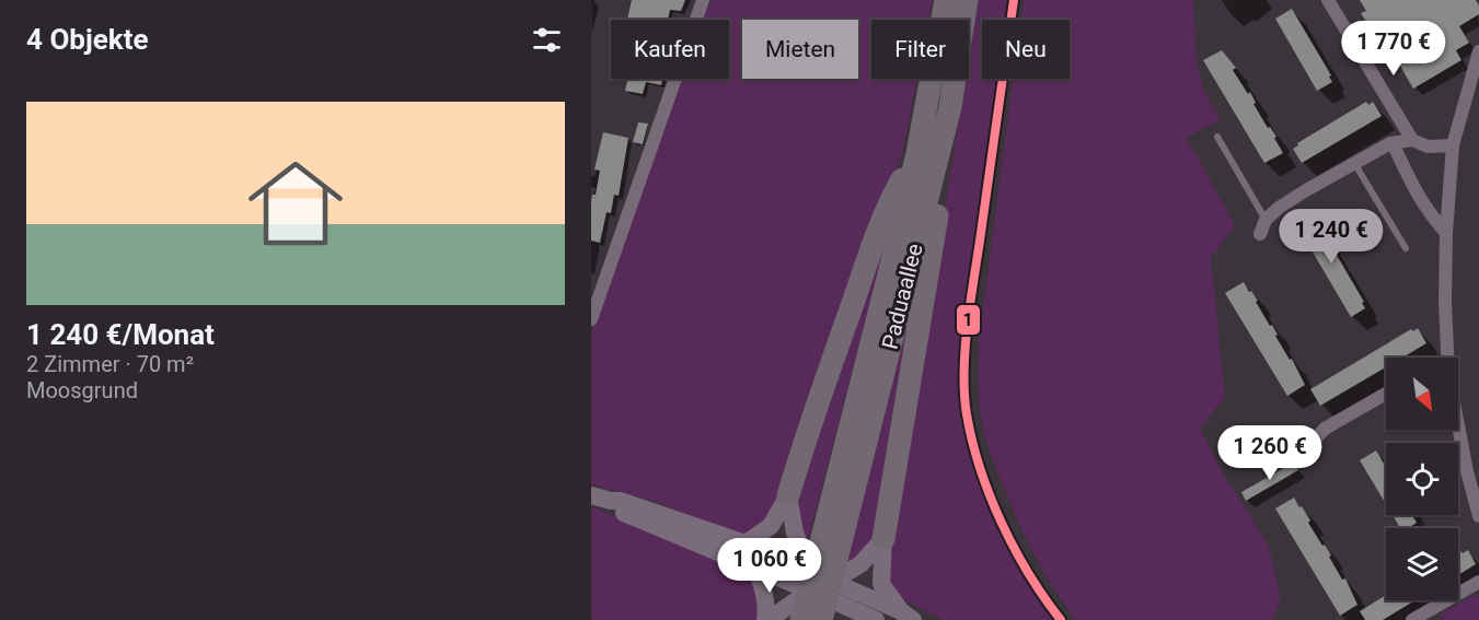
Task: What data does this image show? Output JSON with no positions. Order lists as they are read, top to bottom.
{
  "streets": {
    "highway": ["Paduaallee"]
  },
  "lines": ["tram line 1"],
  "north": "bottom right",
  "page": {
    "heading": "4 Objekte",
    "chip": [
      "Kaufen",
      "Mieten",
      "Filter",
      "Neu"
    ],
    "price": [
      "1 770 €",
      "1 240 €",
      "1 260 €",
      "1 060 €"
    ],
    "list": [
      {
        "name": "1 240 €/Monat",
        "note": "2 Zimmer · 70 m² · Moosgrund"
      }
    ]
  }
}
